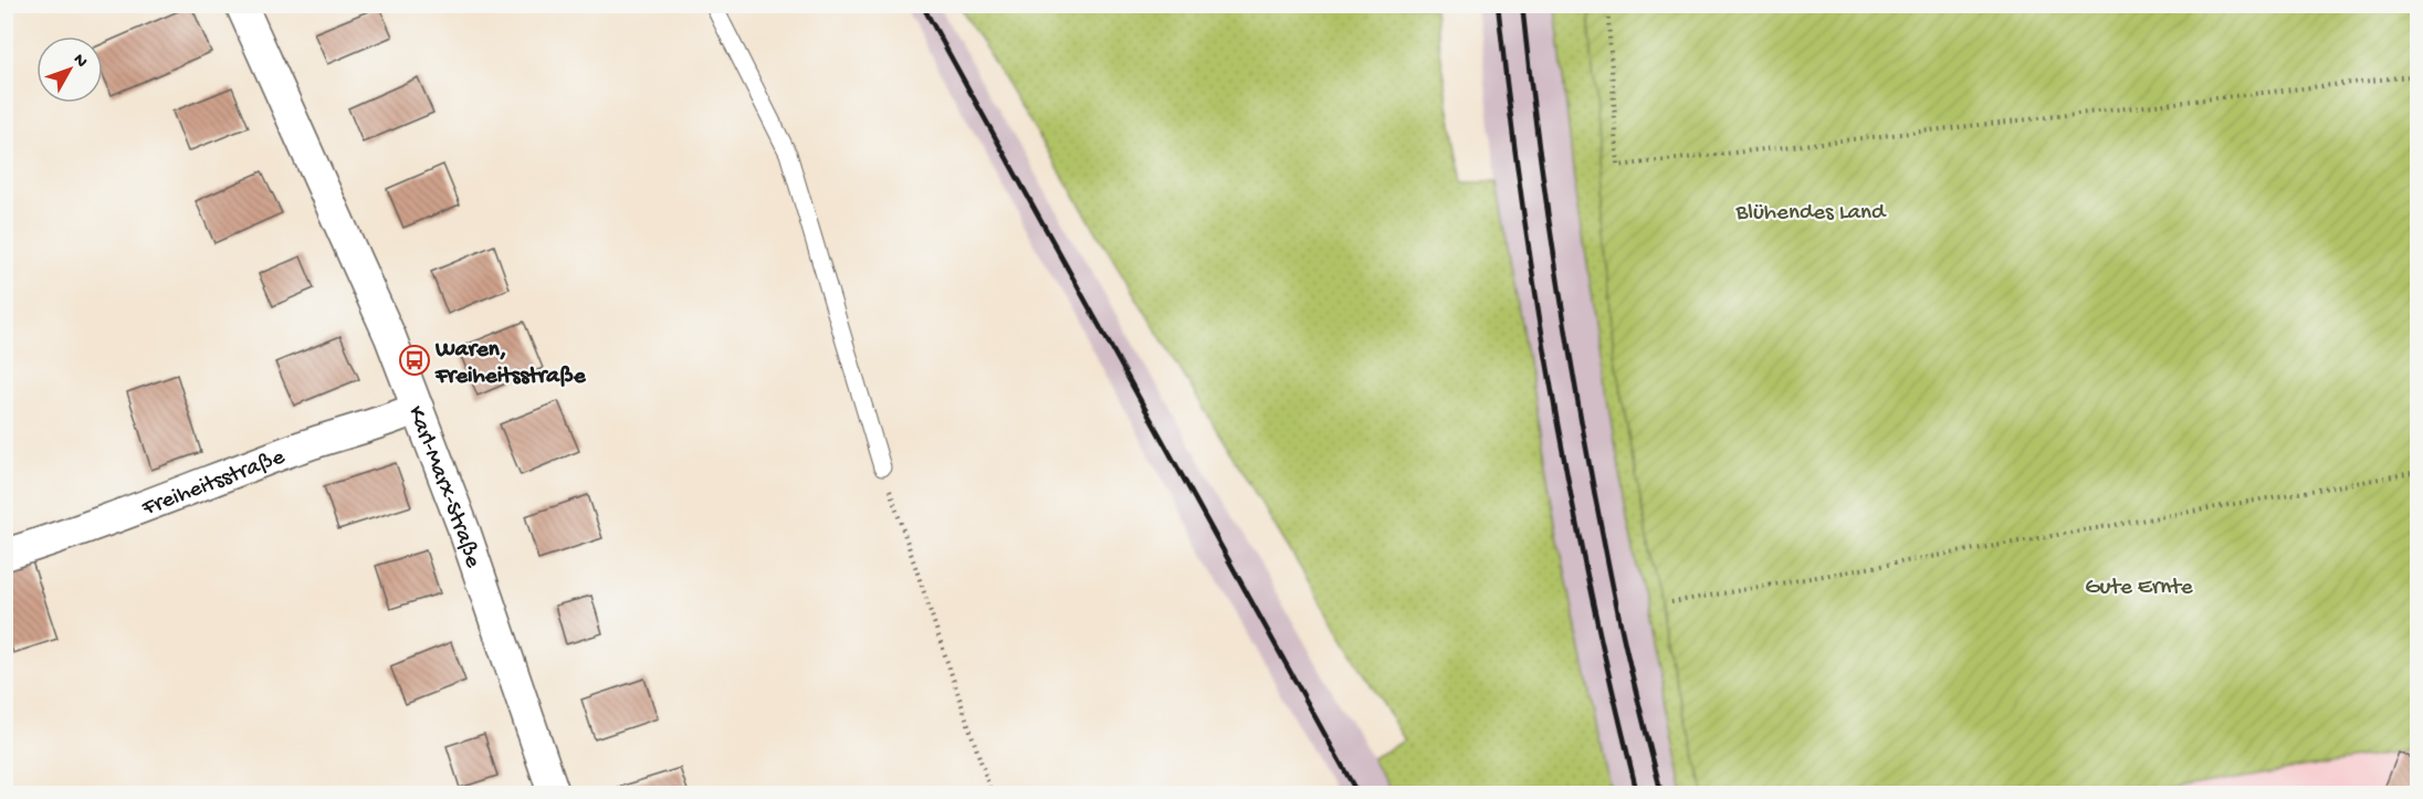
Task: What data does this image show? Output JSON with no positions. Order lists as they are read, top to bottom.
{
  "streets": {
    "street": ["Freiheitsstraße", "Karl-Marx-Straße"]
  },
  "crossings": [
    ["Freiheitsstraße", "Karl-Marx-Straße"]
  ],
  "parks": ["Blühendes Land", "Gute Ernte"],
  "places": {
    "bus stop": ["Waren, Freiheitsstraße"]
  },
  "north": "top right"
}
